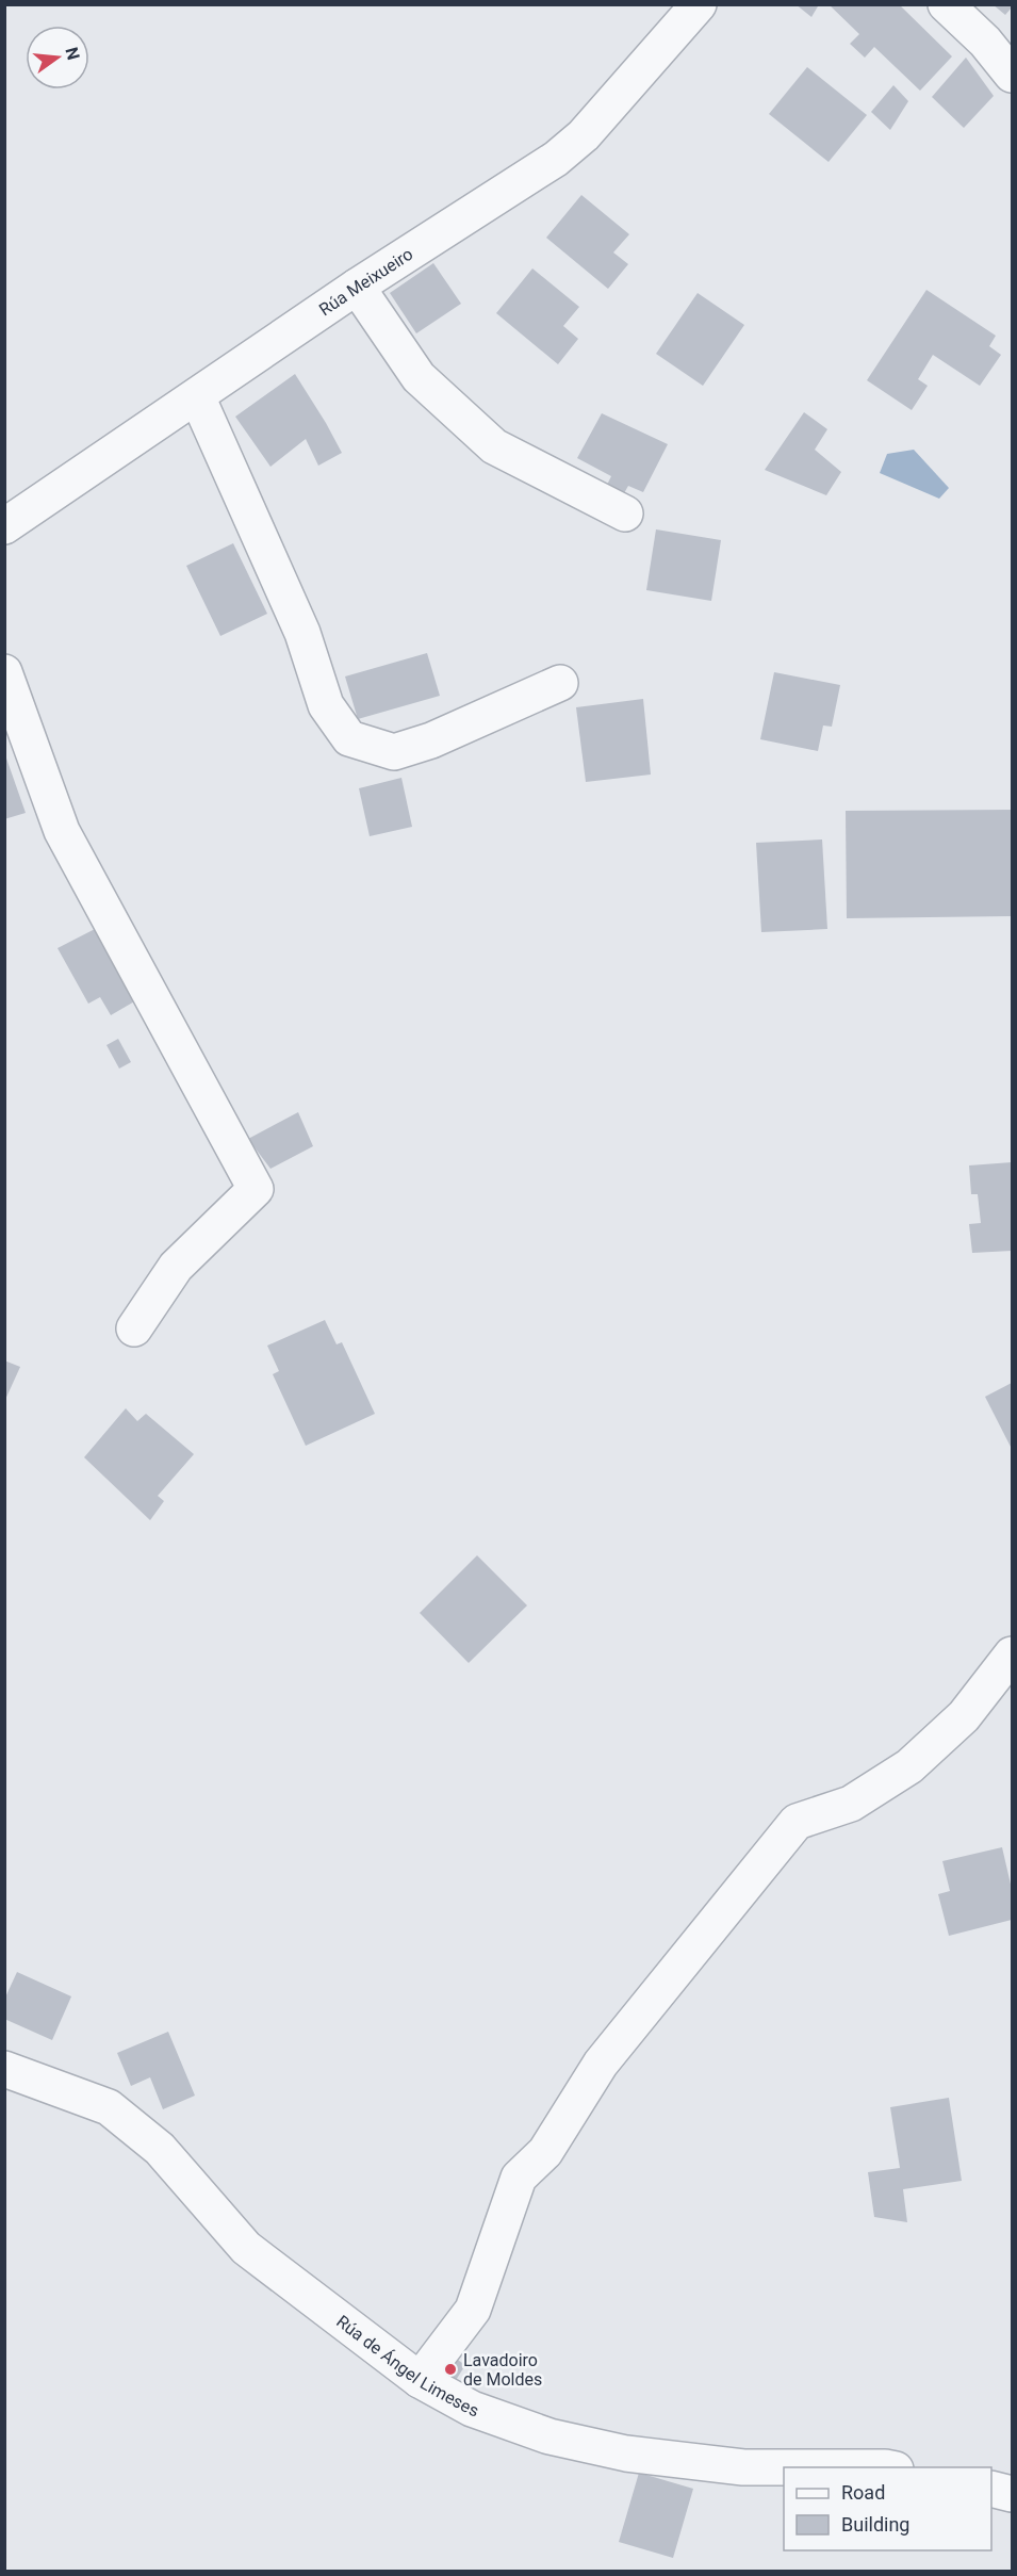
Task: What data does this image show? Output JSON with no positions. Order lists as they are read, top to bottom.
{
  "streets": {
    "street": ["Rúa Meixueiro", "Rúa de Ángel Limeses"]
  },
  "places": ["Lavadoiro de Moldes"],
  "legend": ["Road", "Building"],
  "north": "right"
}
